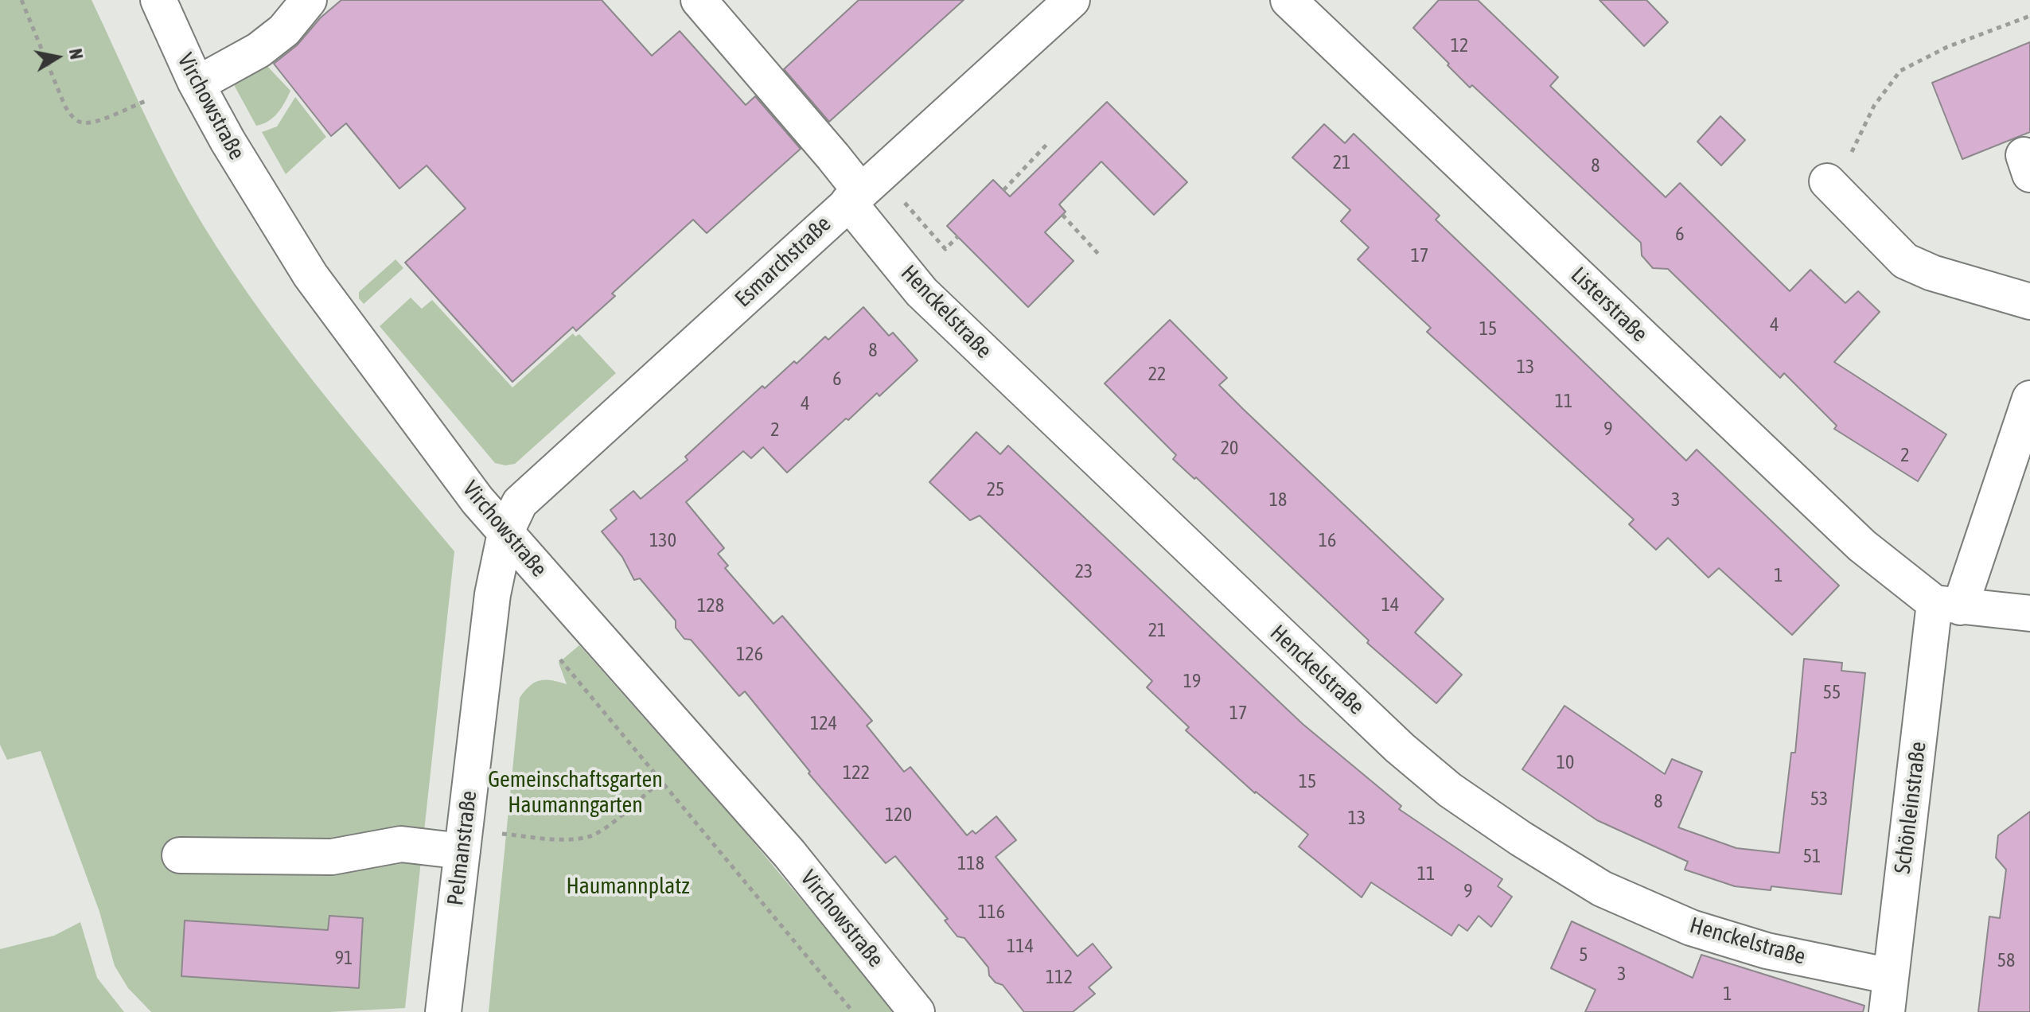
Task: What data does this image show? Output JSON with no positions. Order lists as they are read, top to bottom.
{
  "streets": {
    "street": [
      "Virchowstraße",
      "Esmarchstraße",
      "Listerstraße",
      "Henckelstraße",
      "Schönleinstraße",
      "Pelmanstraße"
    ]
  },
  "crossings": [
    ["Virchowstraße", "Esmarchstraße"],
    ["Virchowstraße", "Pelmanstraße"],
    ["Esmarchstraße", "Henckelstraße"],
    ["Esmarchstraße", "Pelmanstraße"],
    ["Listerstraße", "Schönleinstraße"],
    ["Henckelstraße", "Schönleinstraße"]
  ],
  "parks": ["Gemeinschaftsgarten Haumanngarten", "Haumannplatz"],
  "house_numbers": [
    "12",
    "21",
    "8",
    "6",
    "17",
    "4",
    "15",
    "8",
    "13",
    "22",
    "6",
    "11",
    "4",
    "9",
    "2",
    "20",
    "2",
    "25",
    "18",
    "3",
    "130",
    "16",
    "23",
    "1",
    "14",
    "128",
    "21",
    "126",
    "19",
    "55",
    "17",
    "124",
    "10",
    "122",
    "15",
    "53",
    "8",
    "120",
    "13",
    "51",
    "118",
    "11",
    "9",
    "116",
    "114",
    "5",
    "91",
    "58",
    "3",
    "112",
    "1"
  ],
  "north": "right"
}
